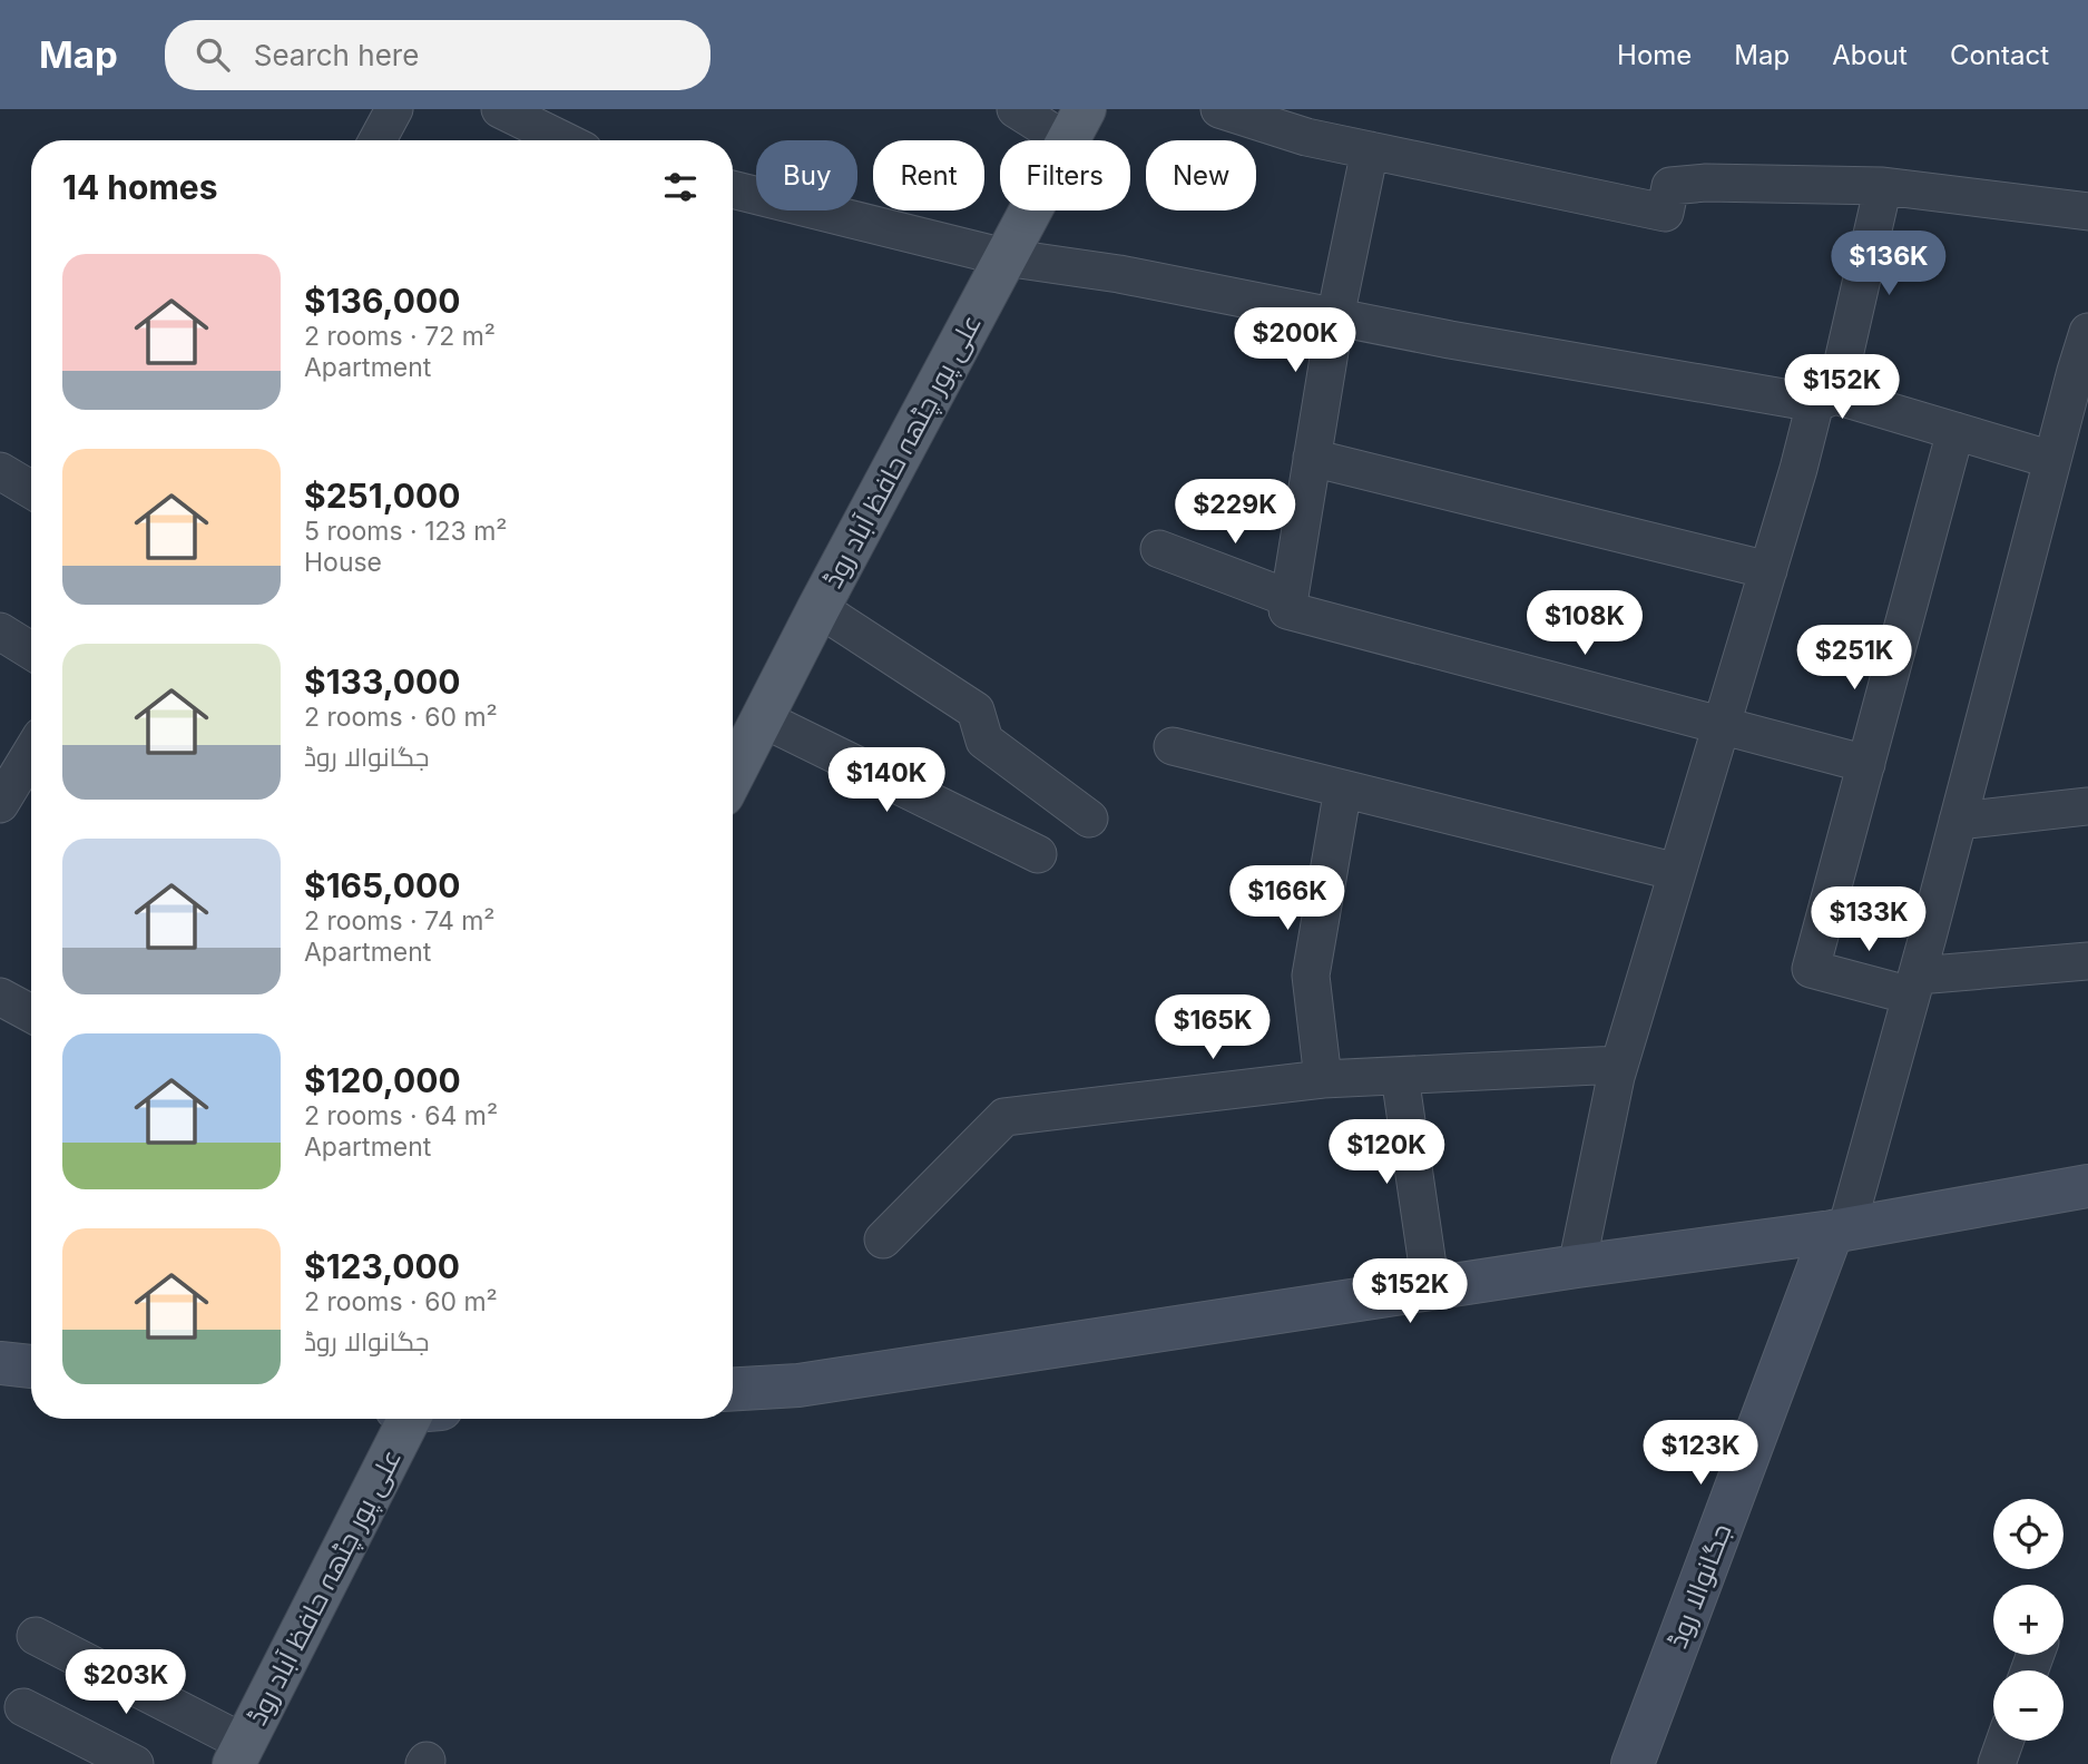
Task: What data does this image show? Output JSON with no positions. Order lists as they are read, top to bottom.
{
  "streets": {
    "main road": ["علی پور چٹھہ حافظ آباد روڈ", "جگانوالا روڈ"]
  },
  "page": {
    "header": "Map",
    "search": "Search here",
    "nav": [
      "Home",
      "Map",
      "About",
      "Contact"
    ],
    "chip": [
      "Buy",
      "Rent",
      "Filters",
      "New"
    ],
    "heading": "14 homes",
    "price": [
      "$136K",
      "$200K",
      "$152K",
      "$229K",
      "$108K",
      "$251K",
      "$140K",
      "$166K",
      "$133K",
      "$165K",
      "$120K",
      "$152K",
      "$123K",
      "$203K"
    ],
    "list": [
      {
        "name": "$136,000",
        "note": "2 rooms · 72 m² · Apartment"
      },
      {
        "name": "$251,000",
        "note": "5 rooms · 123 m² · House"
      },
      {
        "name": "$133,000",
        "note": "2 rooms · 60 m² · جگانوالا روڈ"
      },
      {
        "name": "$165,000",
        "note": "2 rooms · 74 m² · Apartment"
      },
      {
        "name": "$120,000",
        "note": "2 rooms · 64 m² · Apartment"
      },
      {
        "name": "$123,000",
        "note": "2 rooms · 60 m² · جگانوالا روڈ"
      }
    ],
    "map_buttons": ["+", "−"]
  }
}
